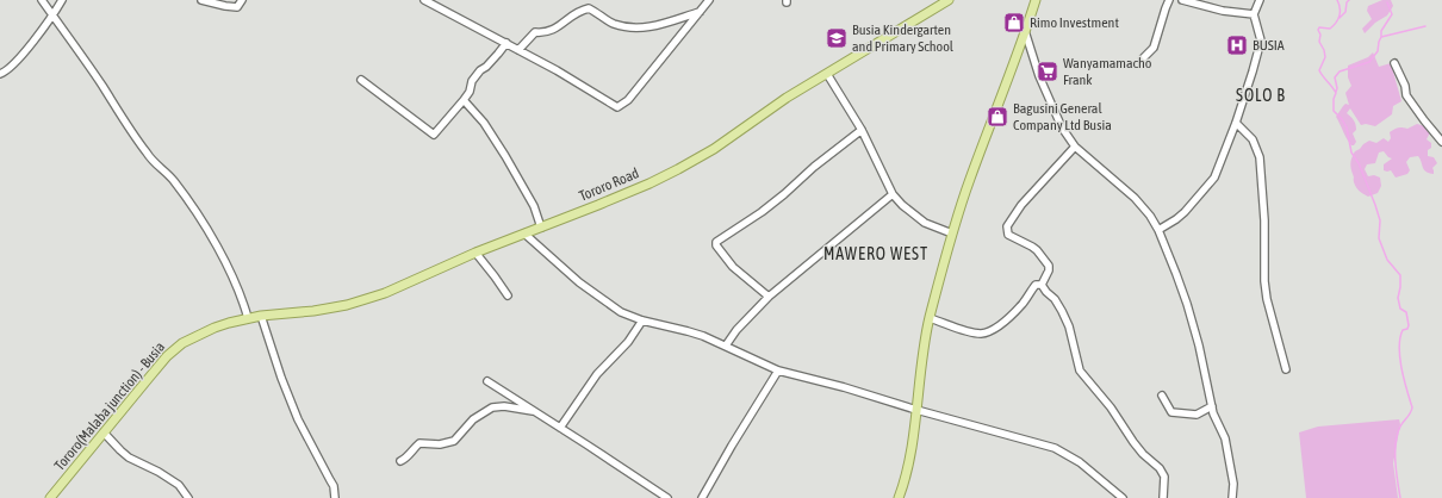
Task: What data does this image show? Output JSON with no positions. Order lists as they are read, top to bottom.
{
  "streets": {
    "main road": ["Tororo Road", "Tororo(Malaba junction) - Busia"]
  },
  "crossings": [
    ["Tororo Road", "Tororo(Malaba junction) - Busia"]
  ],
  "districts": ["SOLO B", "MAWERO WEST"],
  "places": {
    "shop": ["Rimo Investment", "Bagusini General Company Ltd Busia"],
    "school or university": ["Busia Kindergarten and Primary School"],
    "hospital": ["BUSIA"],
    "supermarket": ["Wanyamamacho Frank"]
  }
}
